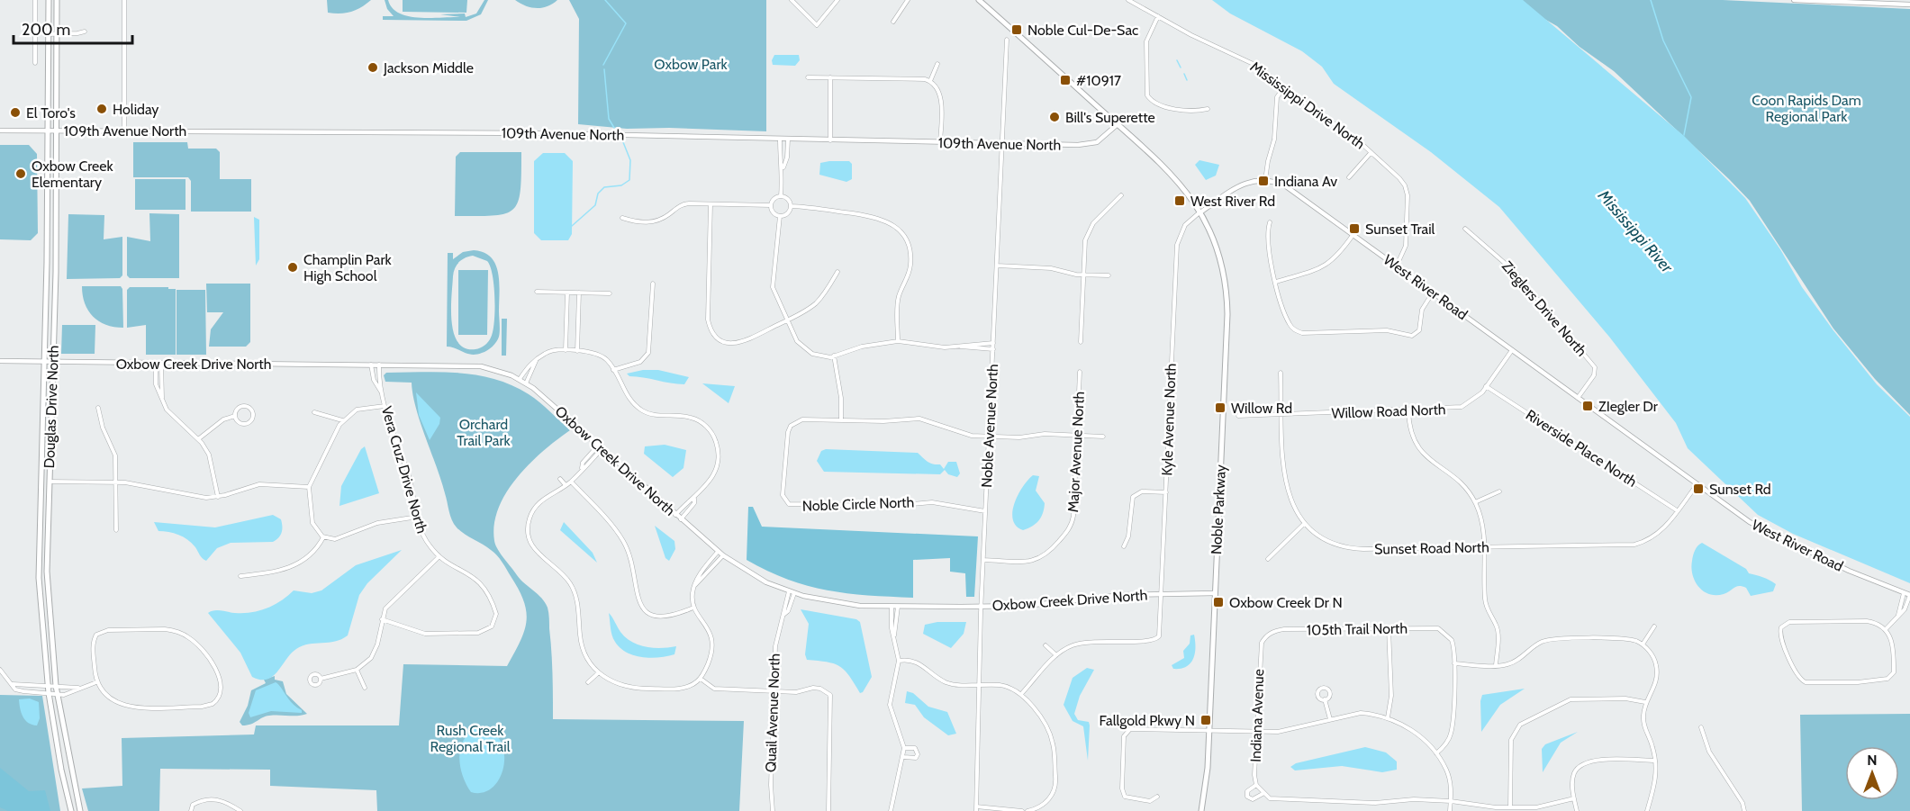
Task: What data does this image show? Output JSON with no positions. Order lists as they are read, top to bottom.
{
  "streets": {
    "main road": ["Douglas Drive North", "Noble Parkway"],
    "street": [
      "Mississippi Drive North",
      "109th Avenue North",
      "West River Road",
      "Zieglers Drive North",
      "Oxbow Creek Drive North",
      "Willow Road North",
      "Kyle Avenue North",
      "Noble Avenue North",
      "Riverside Place North",
      "Major Avenue North",
      "Vera Cruz Drive North",
      "Noble Circle North",
      "Sunset Road North",
      "105th Trail North",
      "Quail Avenue North",
      "Indiana Avenue"
    ]
  },
  "crossings": [
    ["Mississippi Drive North", "West River Road"],
    ["109th Avenue North", "Douglas Drive North"],
    ["109th Avenue North", "Noble Avenue North"],
    ["West River Road", "Zieglers Drive North"],
    ["West River Road", "Willow Road North"],
    ["West River Road", "Sunset Road North"],
    ["Oxbow Creek Drive North", "Douglas Drive North"],
    ["Oxbow Creek Drive North", "Kyle Avenue North"],
    ["Oxbow Creek Drive North", "Noble Avenue North"],
    ["Oxbow Creek Drive North", "Vera Cruz Drive North"],
    ["Oxbow Creek Drive North", "Noble Parkway"],
    ["Oxbow Creek Drive North", "Quail Avenue North"],
    ["Willow Road North", "Riverside Place North"],
    ["Willow Road North", "Sunset Road North"],
    ["Kyle Avenue North", "Noble Parkway"],
    ["Noble Avenue North", "Major Avenue North"],
    ["Noble Avenue North", "Noble Circle North"],
    ["Riverside Place North", "Sunset Road North"],
    ["Major Avenue North", "Noble Circle North"],
    ["105th Trail North", "Indiana Avenue"]
  ],
  "water": ["Mississippi River"],
  "parks": [
    "Oxbow Park",
    "Coon Rapids Dam Regional Park",
    "Orchard Trail Park",
    "Rush Creek Regional Trail"
  ],
  "places": {
    "transit": [
      "Noble Cul-De-Sac",
      "#10917",
      "Indiana Av",
      "West River Rd",
      "Sunset Trail",
      "ZIegler Dr",
      "Willow Rd",
      "Sunset Rd",
      "Oxbow Creek Dr N",
      "Fallgold Pkwy N"
    ],
    "other": [
      "Jackson Middle",
      "Holiday",
      "El Toro's",
      "Bill's Superette",
      "Oxbow Creek Elementary",
      "Champlin Park High School"
    ]
  },
  "scale_bar": "200 m",
  "north": "top"
}
